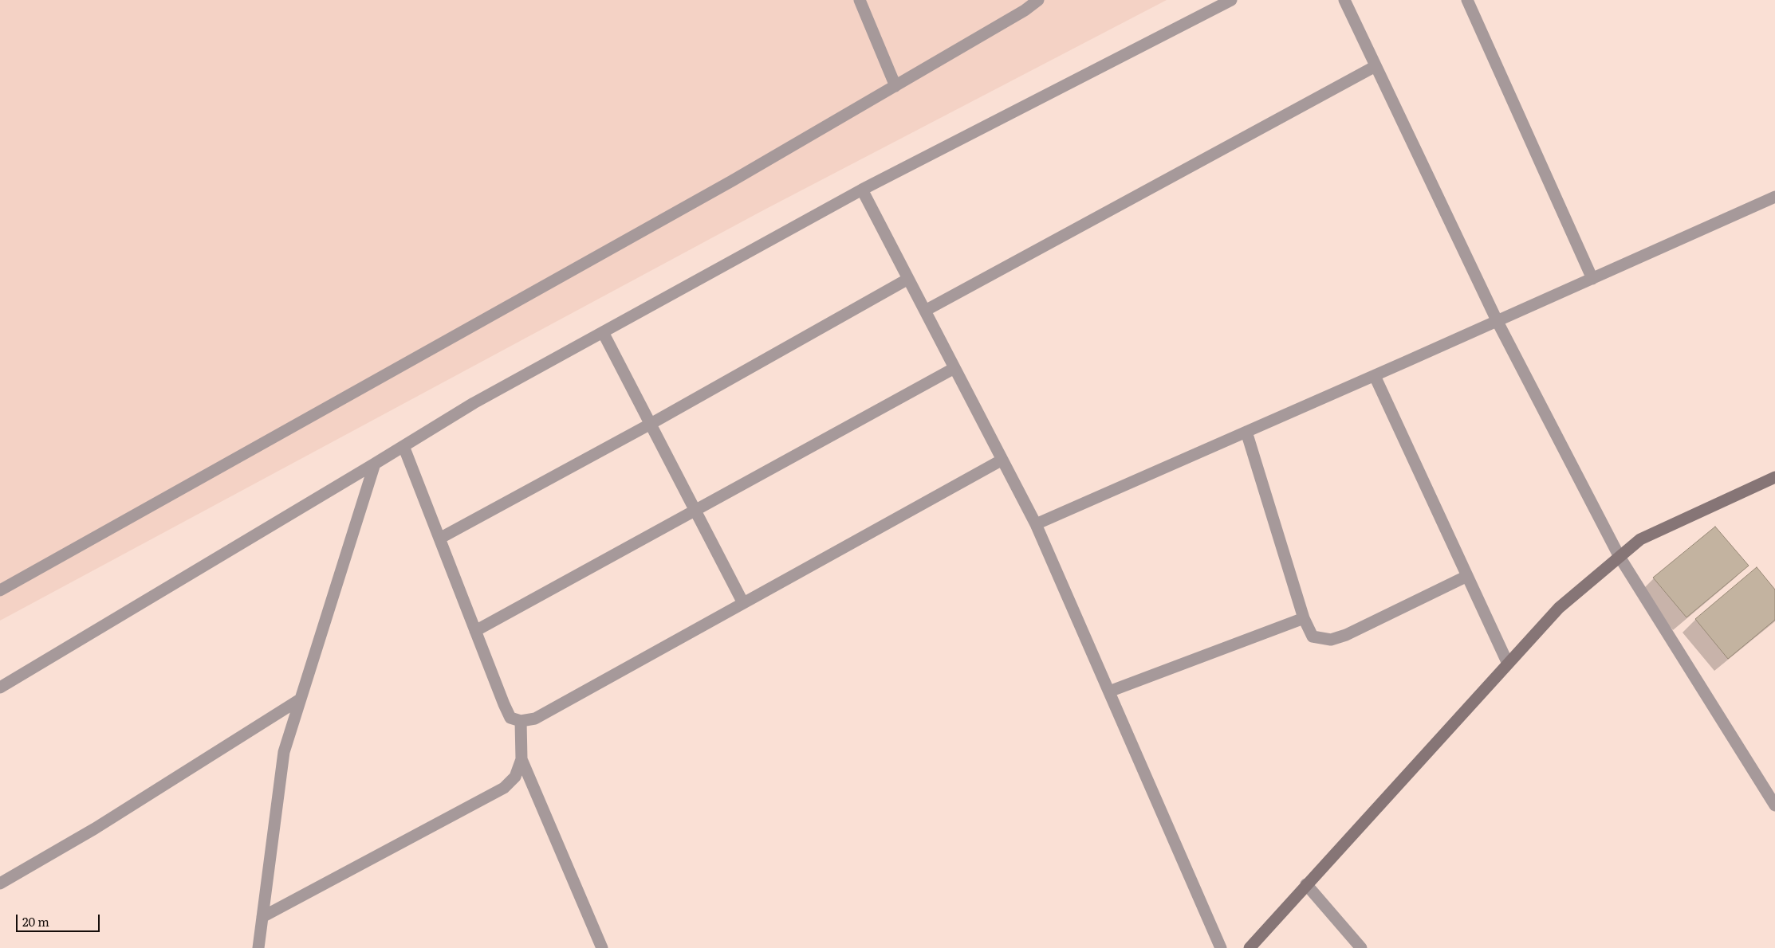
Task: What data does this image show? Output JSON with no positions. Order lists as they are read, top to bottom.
{
  "scale_bar": "20 m"
}
